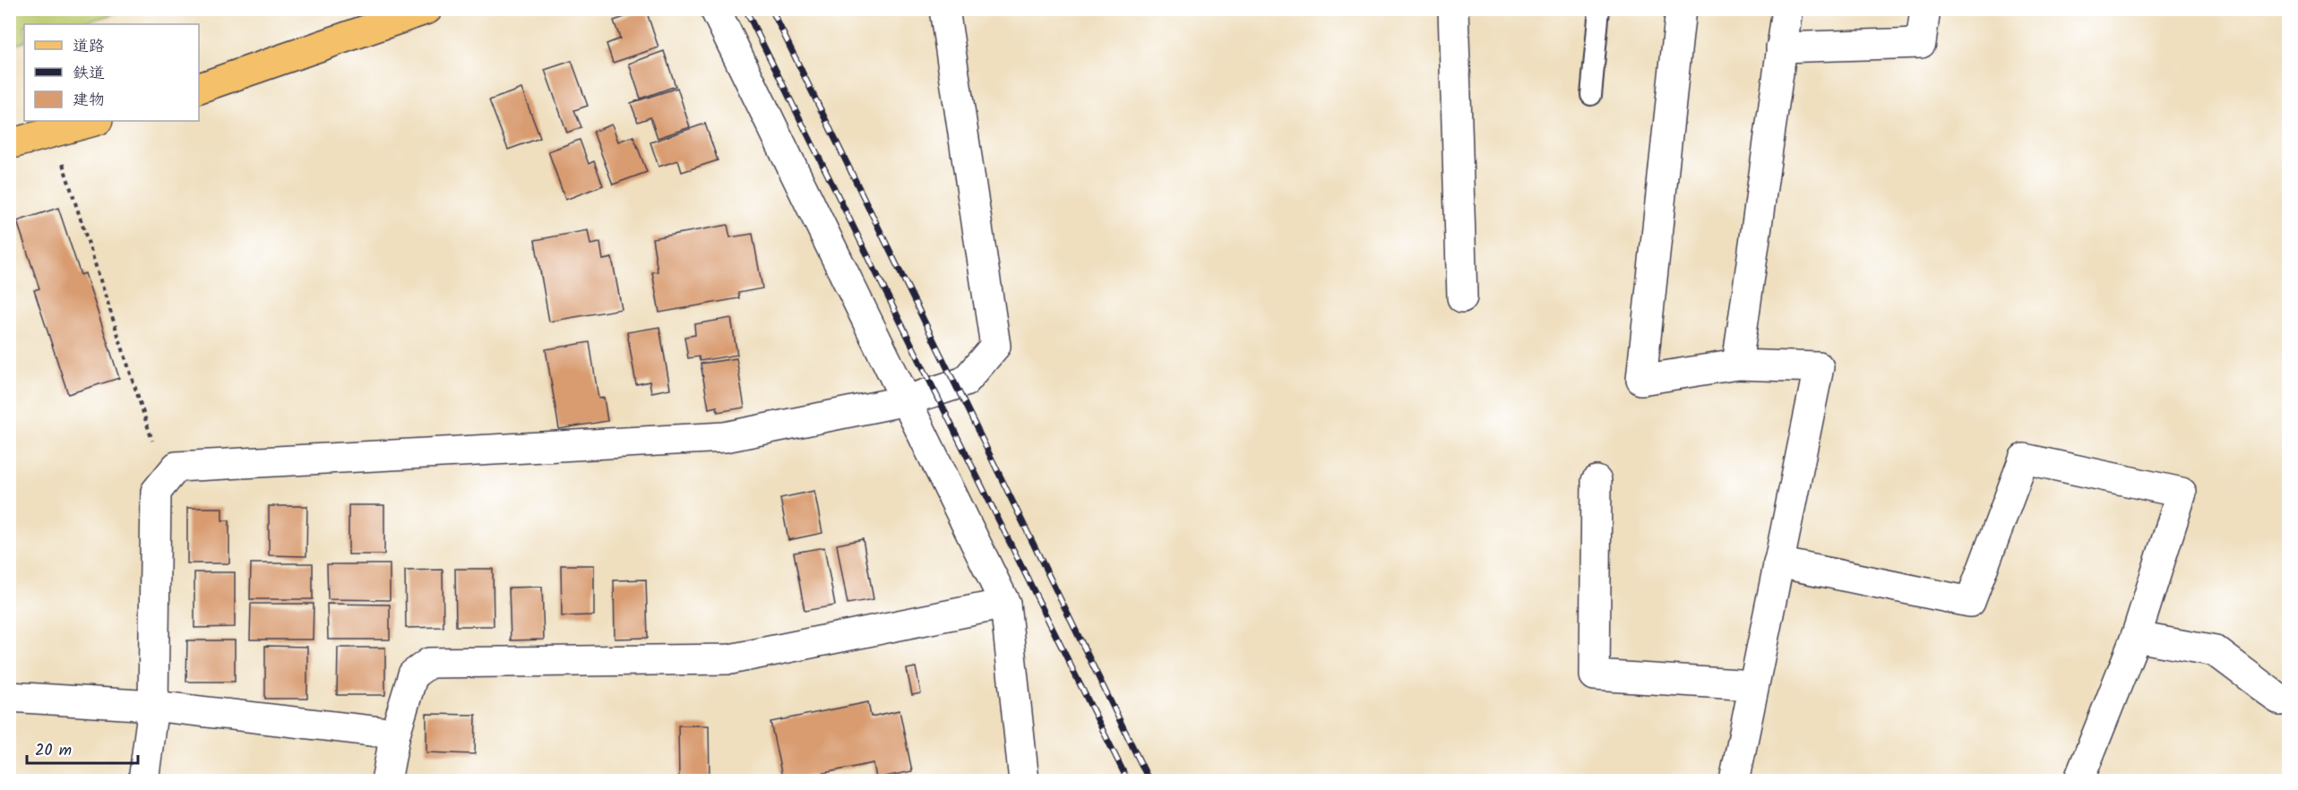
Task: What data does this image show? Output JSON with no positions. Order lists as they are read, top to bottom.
{
  "legend": ["道路", "鉄道", "建物"],
  "scale_bar": "20 m"
}
